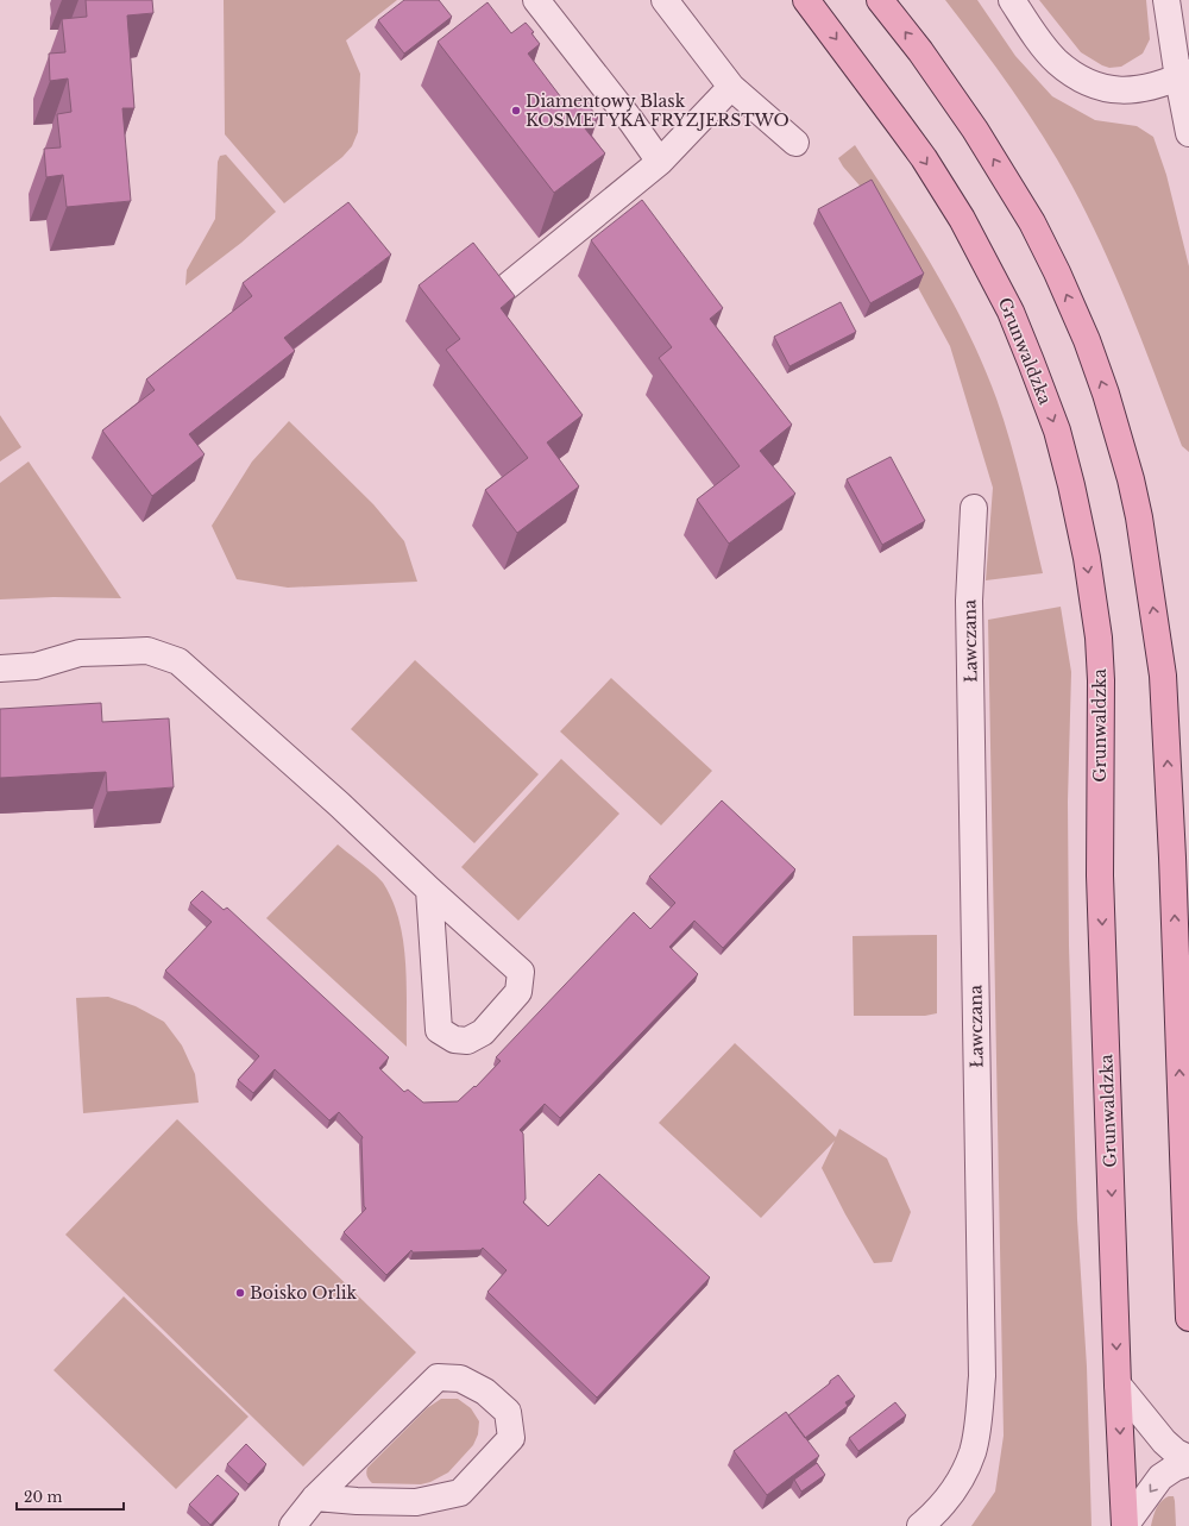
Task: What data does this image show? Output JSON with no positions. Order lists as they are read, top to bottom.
{
  "streets": {
    "main road": ["Grunwaldzka"],
    "street": ["Ławczana"]
  },
  "places": ["Diamentowy Blask KOSMETYKA FRYZJERSTWO", "Boisko Orlik"],
  "scale_bar": "20 m"
}
